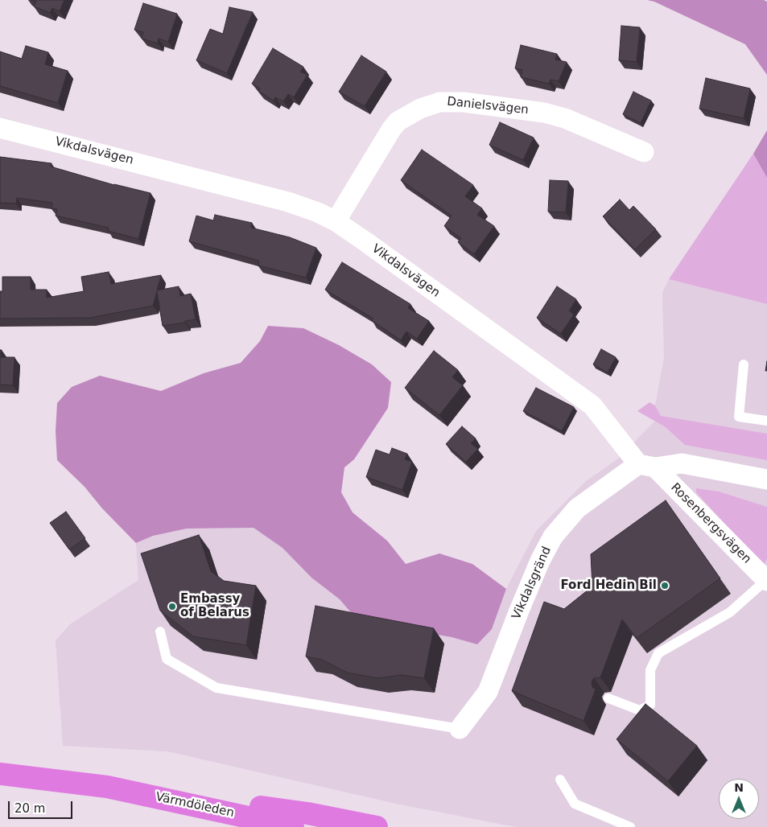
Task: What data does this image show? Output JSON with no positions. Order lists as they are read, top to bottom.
{
  "streets": {
    "highway": ["Värmdöleden"],
    "street": [
      "Danielsvägen",
      "Vikdalsvägen",
      "Rosenbergsvägen",
      "Vikdalsgränd"
    ]
  },
  "crossings": [
    ["Danielsvägen", "Vikdalsvägen"],
    ["Vikdalsvägen", "Rosenbergsvägen"],
    ["Vikdalsvägen", "Vikdalsgränd"],
    ["Rosenbergsvägen", "Vikdalsgränd"]
  ],
  "places": ["Ford Hedin Bil", "Embassy of Belarus"],
  "scale_bar": "20 m",
  "north": "top"
}
